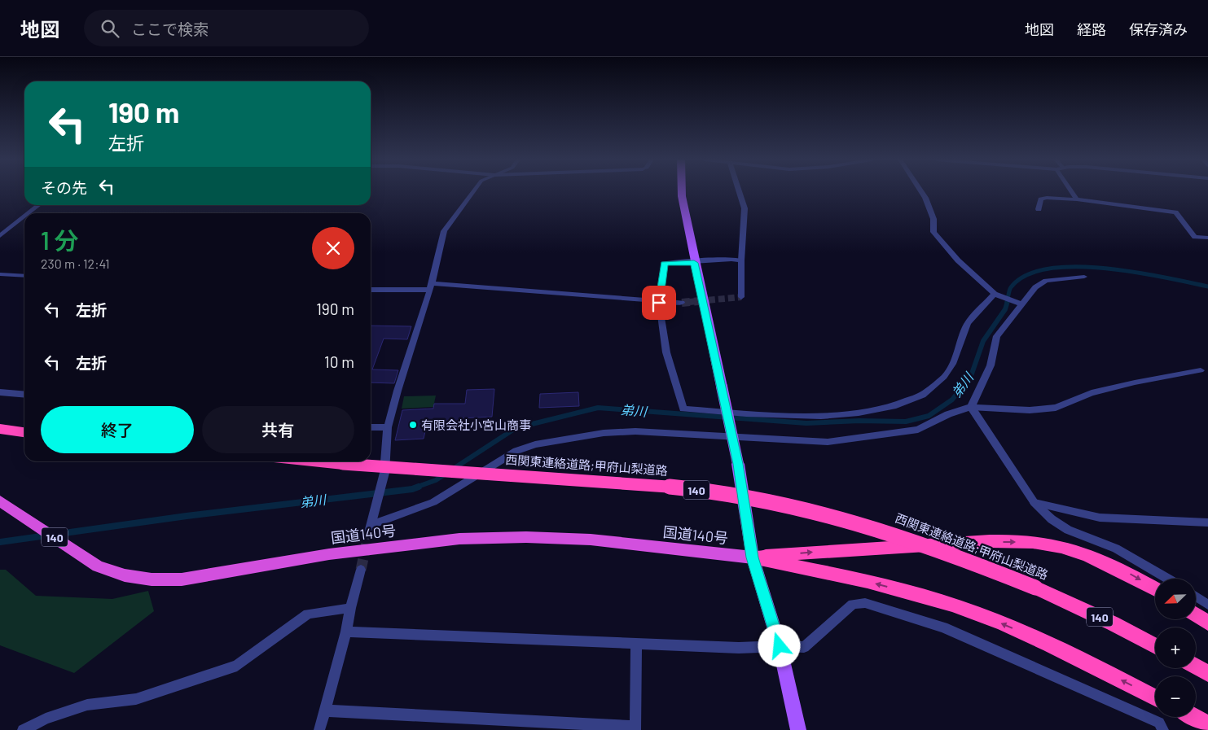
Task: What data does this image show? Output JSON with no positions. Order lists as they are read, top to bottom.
{
  "streets": {
    "highway": ["西関東連絡道路;甲府山梨道路", "140", "国道140号"]
  },
  "water": ["弟川"],
  "places": ["有限会社小宮山商事"],
  "north": "bottom left",
  "page": {
    "header": "地図",
    "search": "ここで検索",
    "nav": ["地図", "経路", "保存済み"],
    "turn": ["190 m", "左折"],
    "then": "その先",
    "heading": ["1 分", "230 m · 12:41"],
    "list": [
      {
        "name": "左折",
        "value": "190 m"
      },
      {
        "name": "左折",
        "value": "10 m"
      }
    ],
    "buttons": ["終了", "共有"],
    "map_buttons": ["+", "−"]
  }
}
